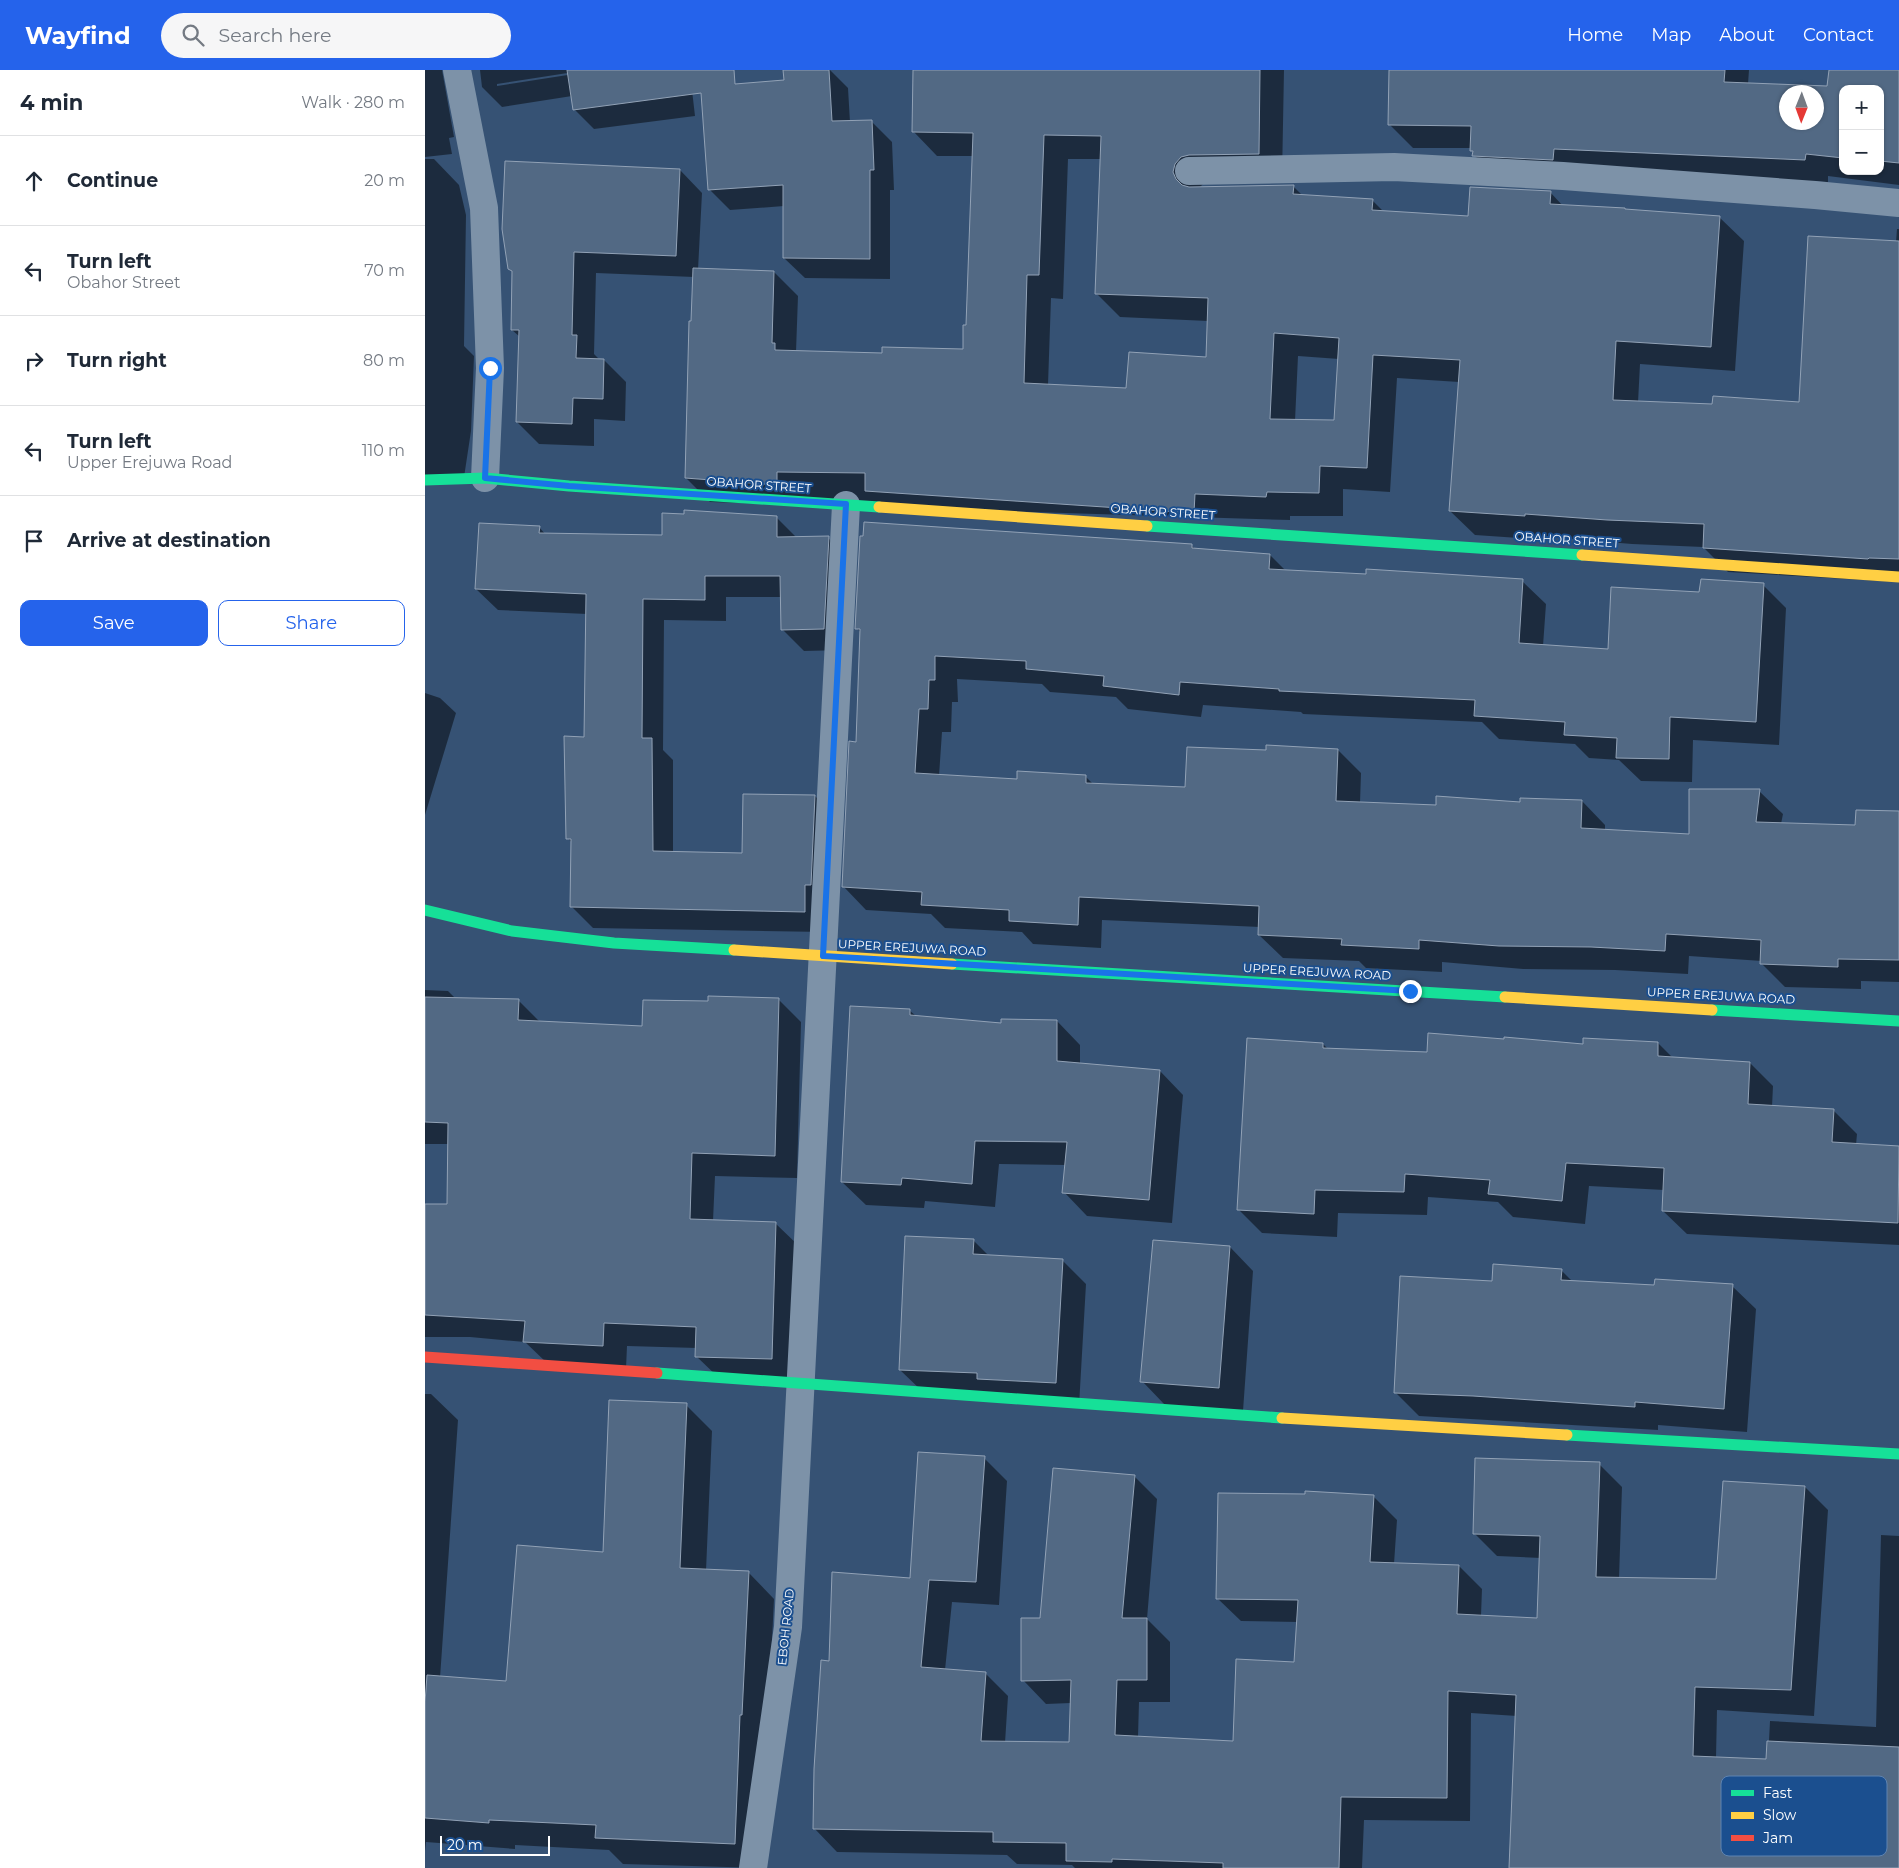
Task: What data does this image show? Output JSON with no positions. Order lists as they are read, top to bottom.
{
  "streets": {
    "street": ["OBAHOR STREET", "UPPER EREJUWA ROAD", "EBOH ROAD"]
  },
  "crossings": [
    ["OBAHOR STREET", "EBOH ROAD"],
    ["UPPER EREJUWA ROAD", "EBOH ROAD"]
  ],
  "legend": ["Fast", "Slow", "Jam"],
  "scale_bar": "20 m",
  "north": "bottom",
  "page": {
    "header": "Wayfind",
    "search": "Search here",
    "nav": [
      "Home",
      "Map",
      "About",
      "Contact"
    ],
    "heading": ["4 min", "Walk · 280 m"],
    "map_buttons": ["+", "−"],
    "list": [
      ["Continue", "20 m"],
      ["Turn left", "Obahor Street", "70 m"],
      ["Turn right", "80 m"],
      ["Turn left", "Upper Erejuwa Road", "110 m"],
      "Arrive at destination"
    ],
    "buttons": ["Save", "Share"],
    "scale": "20 m"
  }
}
